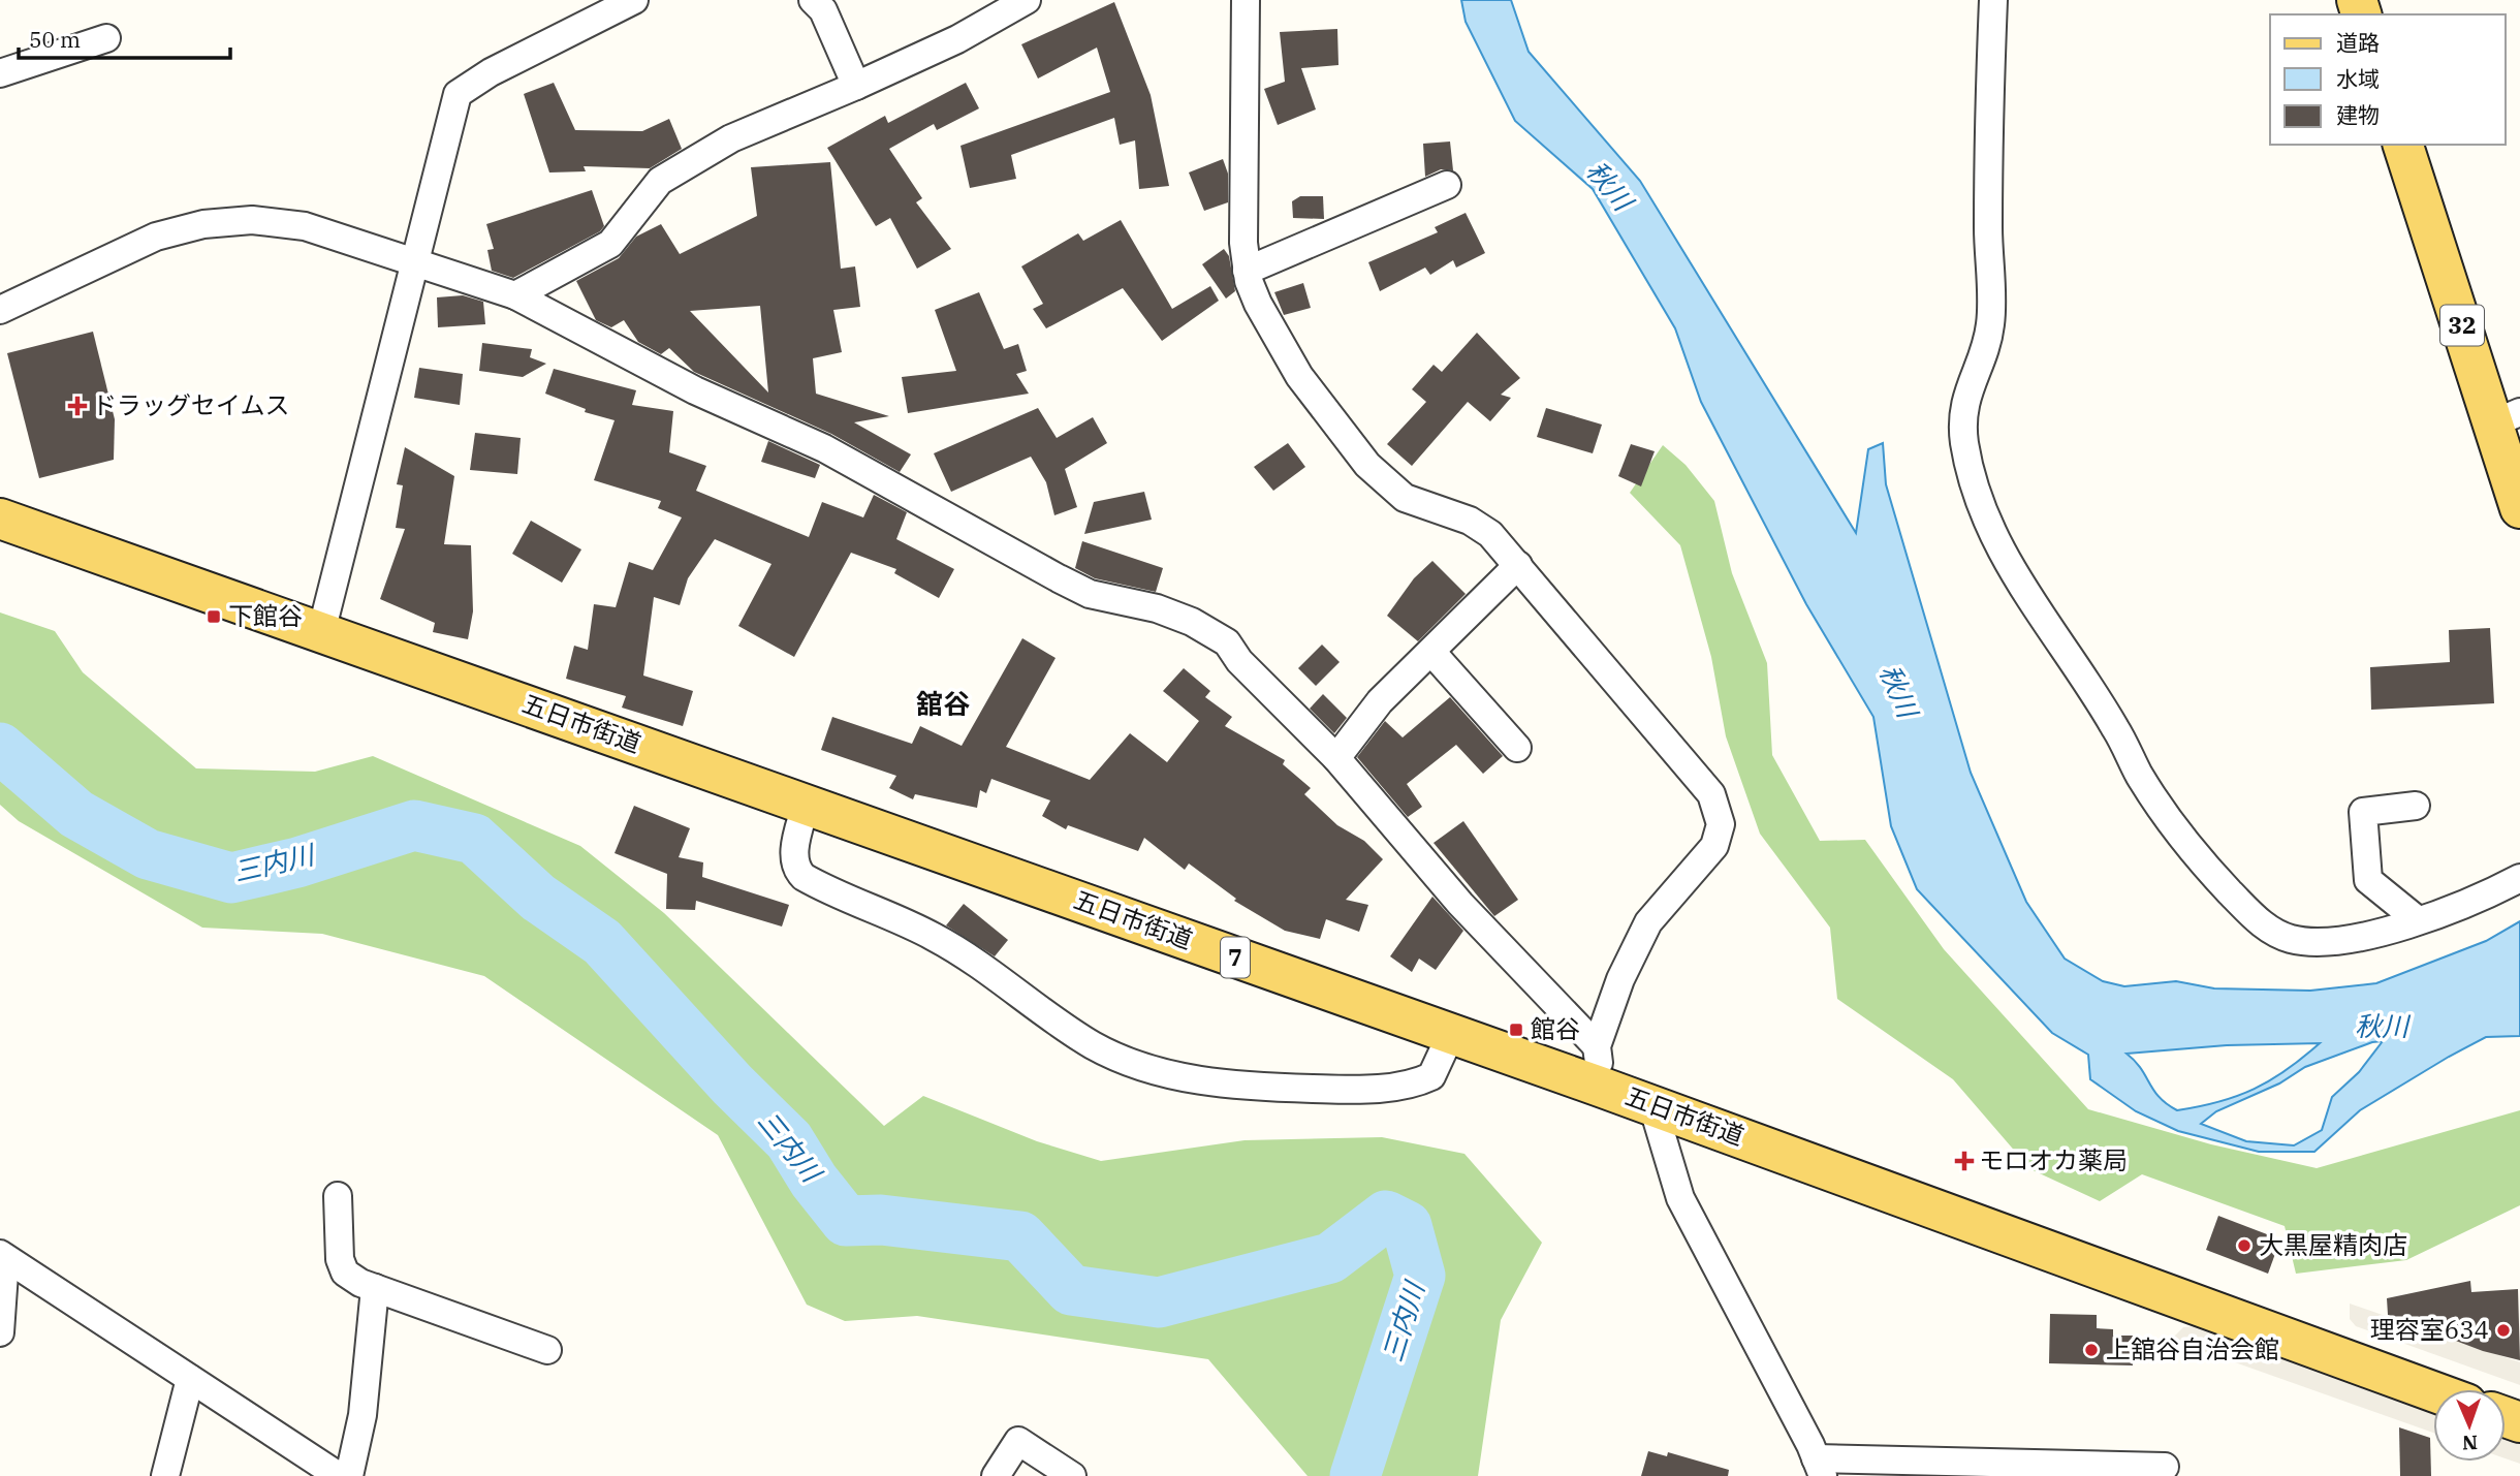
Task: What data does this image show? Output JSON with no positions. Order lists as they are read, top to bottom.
{
  "streets": {
    "main road": ["32", "五日市街道", "7"]
  },
  "districts": ["舘谷"],
  "water": ["秋川", "三内川"],
  "places": {
    "health": ["ドラッグセイムス", "モロオカ薬局"],
    "transit": ["下館谷", "館谷"],
    "other": ["大黒屋精肉店", "理容室634", "上舘谷自治会館"]
  },
  "legend": ["道路", "水域", "建物"],
  "scale_bar": "50 m",
  "north": "bottom"
}
